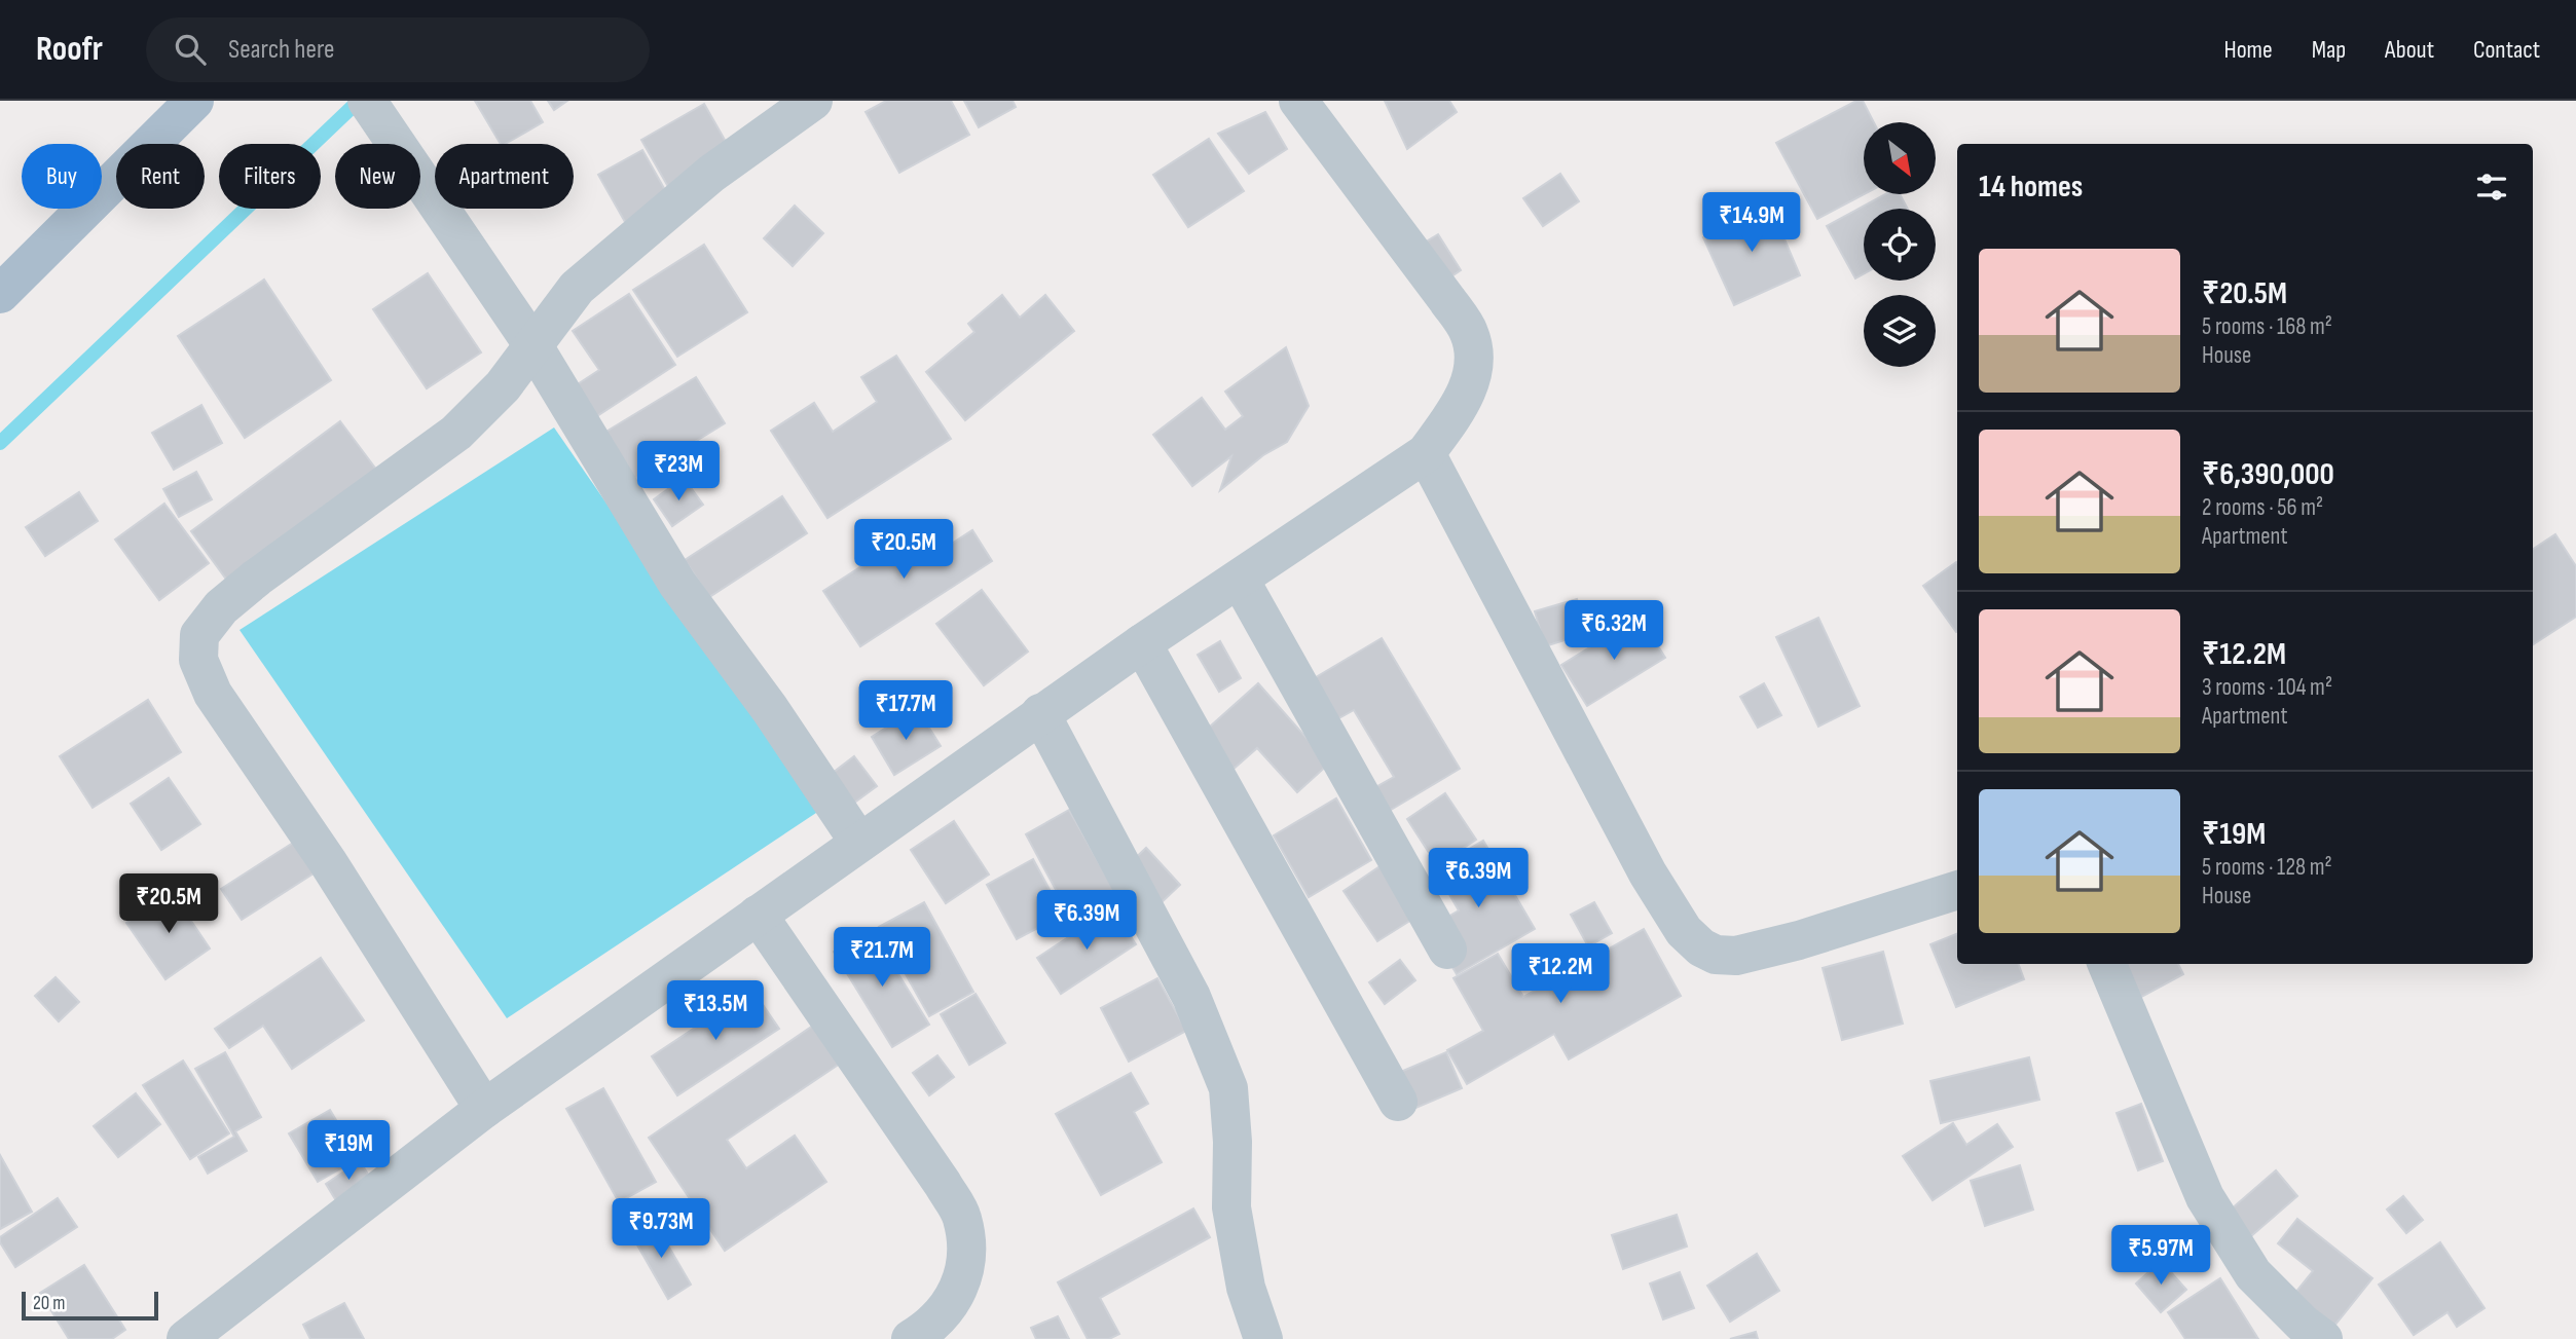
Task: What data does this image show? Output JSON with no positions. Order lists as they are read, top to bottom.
{
  "scale_bar": "20 m",
  "north": "bottom right",
  "page": {
    "header": "Roofr",
    "search": "Search here",
    "nav": [
      "Home",
      "Map",
      "About",
      "Contact"
    ],
    "chip": [
      "Buy",
      "Rent",
      "Filters",
      "New",
      "Apartment"
    ],
    "heading": "14 homes",
    "price": [
      "₹14.9M",
      "₹23M",
      "₹20.5M",
      "₹6.32M",
      "₹17.7M",
      "₹6.39M",
      "₹20.5M",
      "₹6.39M",
      "₹21.7M",
      "₹12.2M",
      "₹13.5M",
      "₹19M",
      "₹9.73M",
      "₹5.97M"
    ],
    "list": [
      {
        "name": "₹20.5M",
        "note": "5 rooms · 168 m² · House"
      },
      {
        "name": "₹6,390,000",
        "note": "2 rooms · 56 m² · Apartment"
      },
      {
        "name": "₹12.2M",
        "note": "3 rooms · 104 m² · Apartment"
      },
      {
        "name": "₹19M",
        "note": "5 rooms · 128 m² · House"
      }
    ],
    "scale": "20 m"
  }
}
